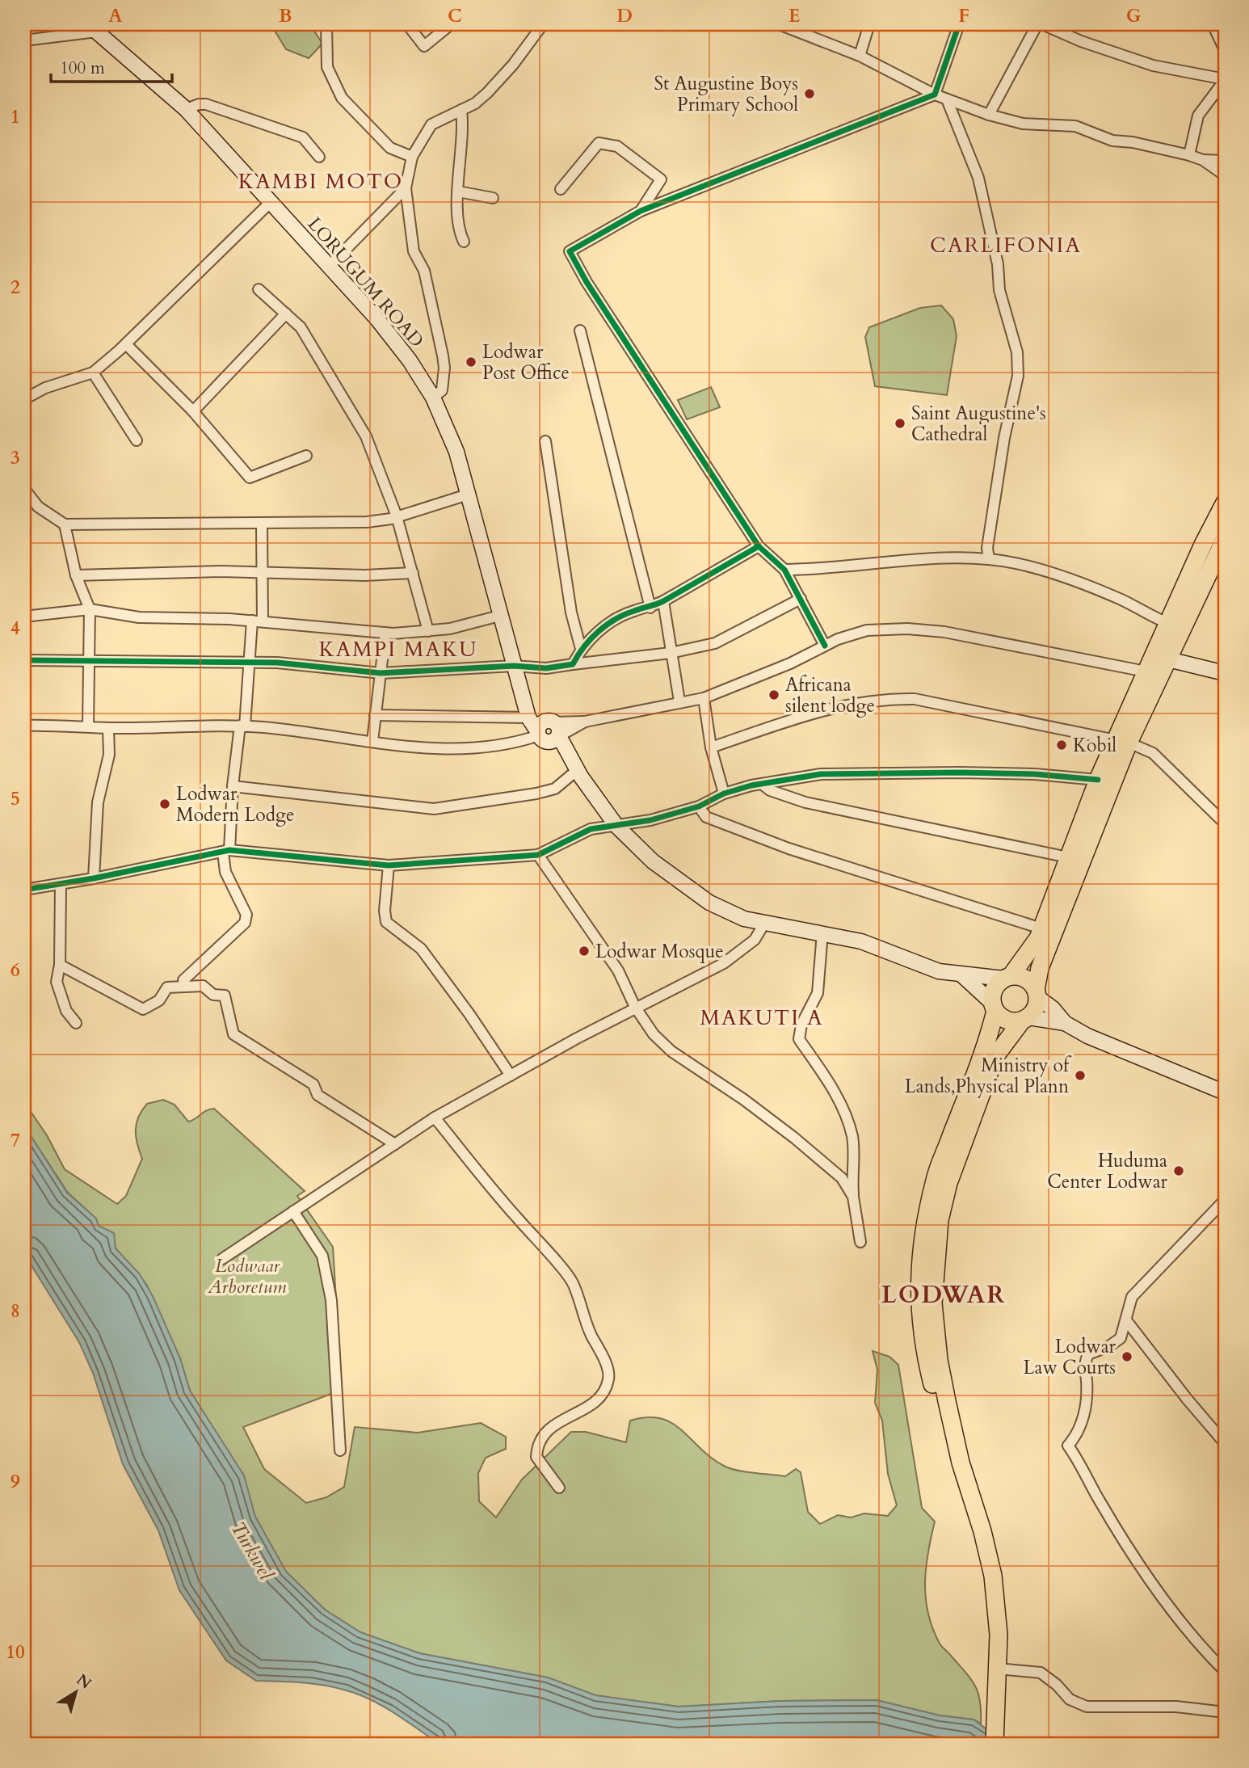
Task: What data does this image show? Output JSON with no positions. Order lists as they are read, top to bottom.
{
  "streets": {
    "main road": ["LORUGUM ROAD"]
  },
  "districts": [
    "KAMBI MOTO",
    "CARLIFONIA",
    "KAMPI MAKU",
    "MAKUTI A",
    "LODWAR"
  ],
  "water": ["Turkwel"],
  "parks": ["Lodwaar Arboretum"],
  "places": [
    "St Augustine Boys Primary School",
    "Lodwar Post Office",
    "Saint Augustine's Cathedral",
    "Africana silent lodge",
    "Kobil",
    "Lodwar Modern Lodge",
    "Lodwar Mosque",
    "Ministry of Lands,Physical Plann",
    "Huduma Center Lodwar",
    "Lodwar Law Courts"
  ],
  "scale_bar": "100 m",
  "north": "top right",
  "grid": {
    "columns": [
      "A",
      "B",
      "C",
      "D",
      "E",
      "F",
      "G"
    ],
    "rows": [
      "1",
      "2",
      "3",
      "4",
      "5",
      "6",
      "7",
      "8",
      "9",
      "10"
    ]
  }
}
